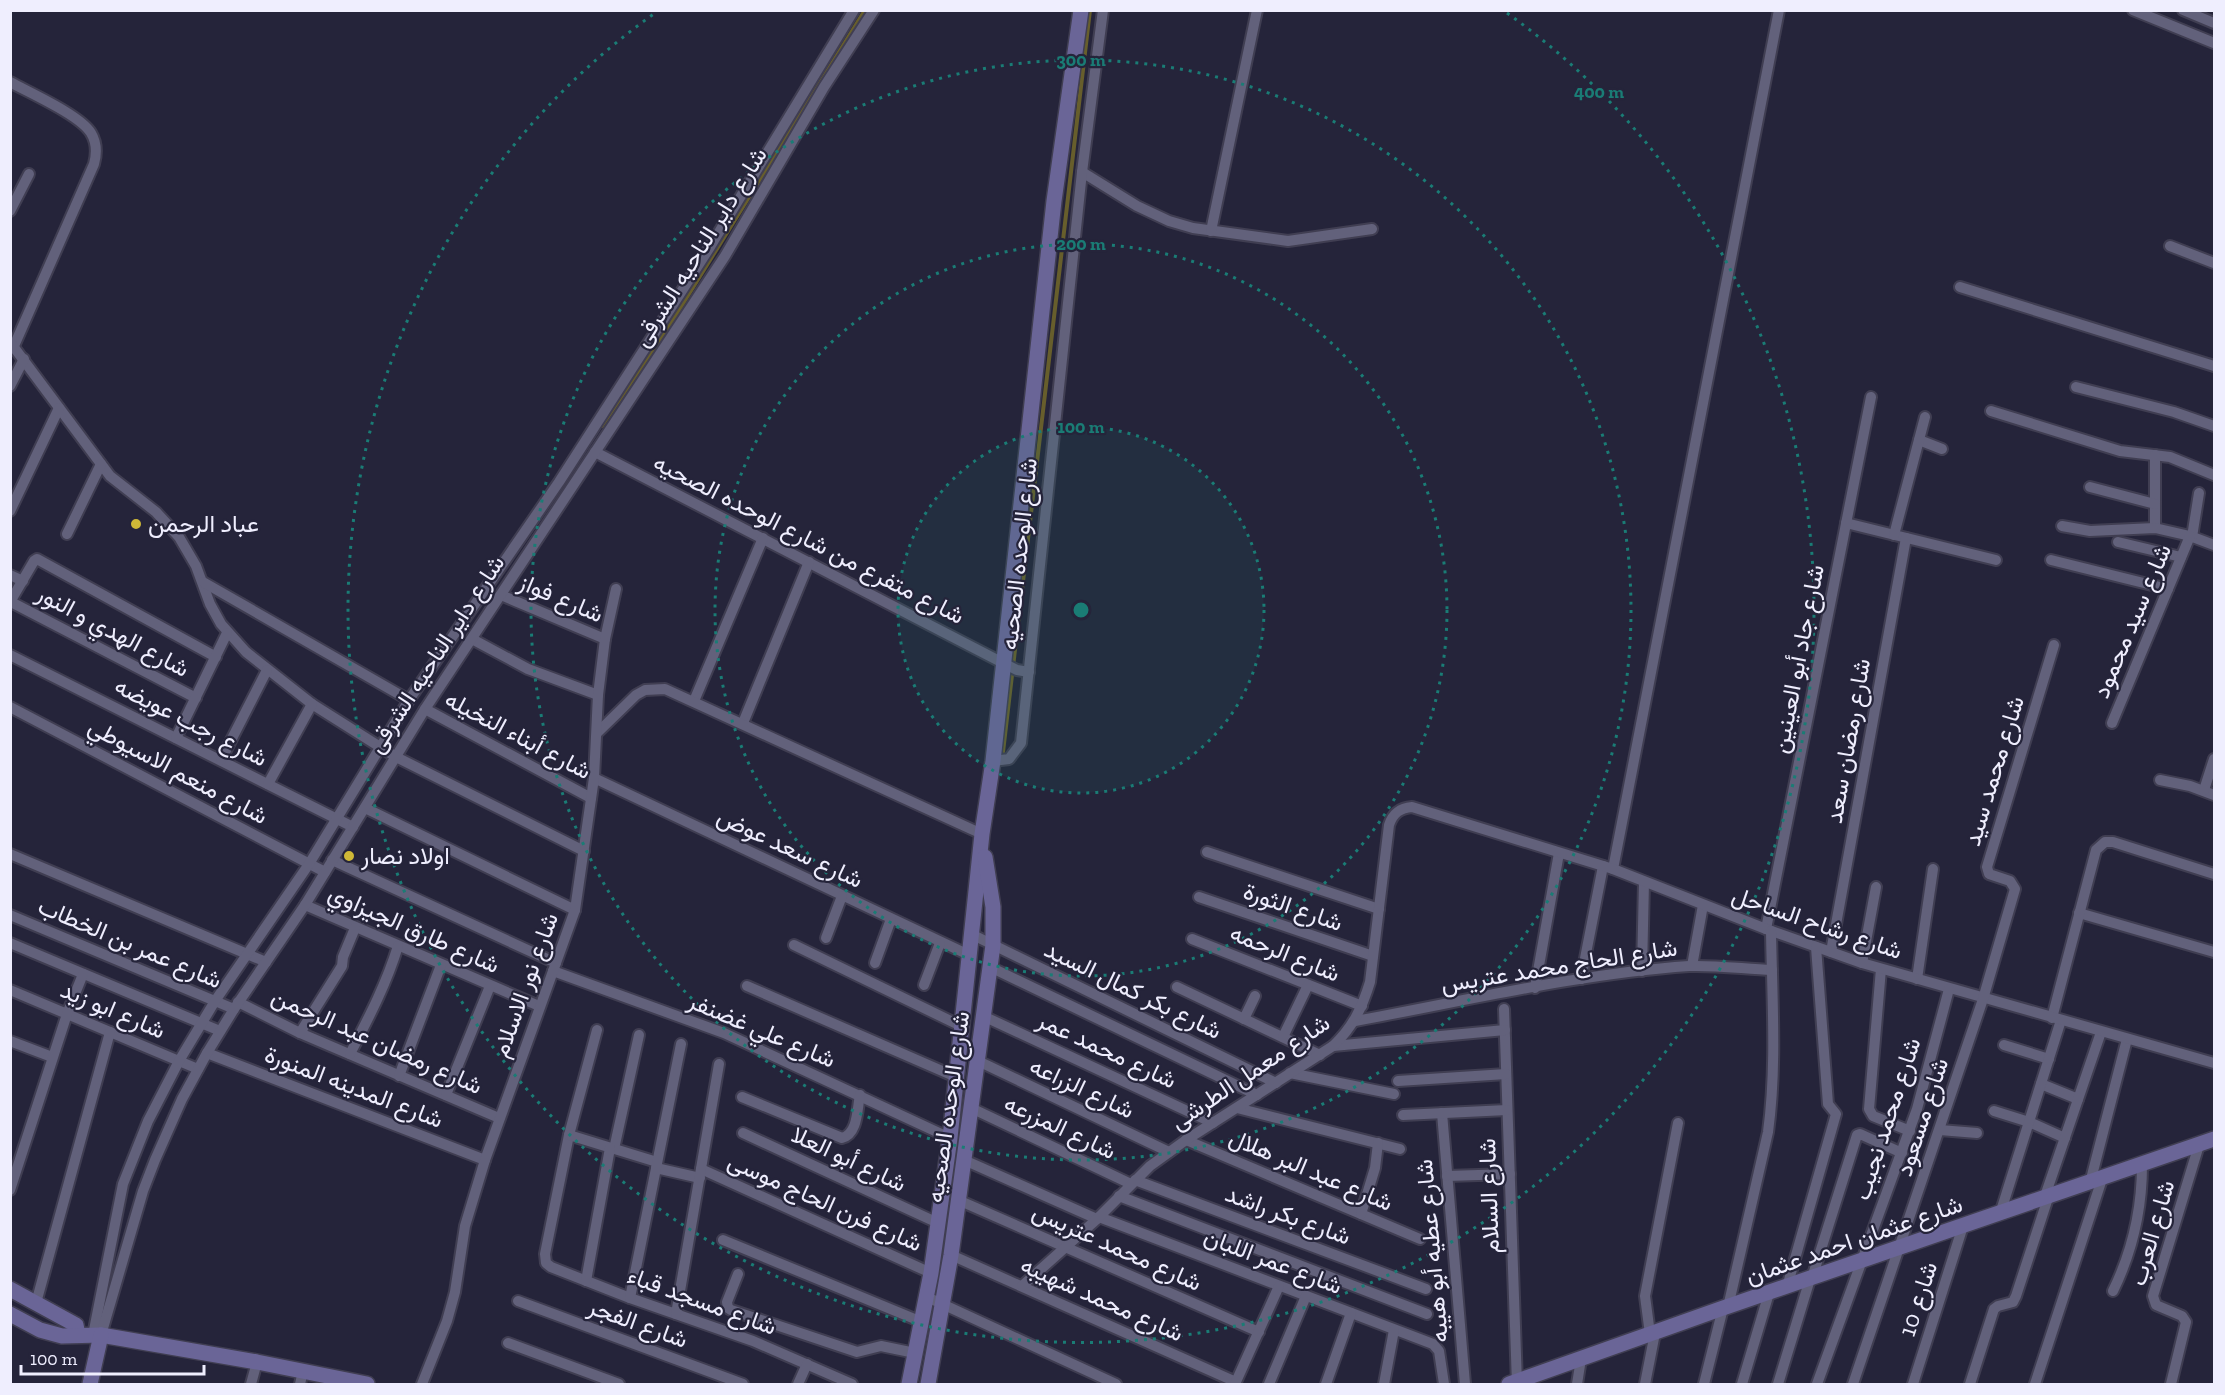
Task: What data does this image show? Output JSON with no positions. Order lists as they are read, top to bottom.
{
  "streets": {
    "street": [
      "شارع داير الناحيه الشرقى",
      "شارع متفرع من شارع الوحده الصحيه",
      "شارع الوحده الصحيه",
      "شارع فواز",
      "شارع سيد محمود",
      "شارع الهدي و النور",
      "شارع جاد أبو العينين",
      "شارع رجب عويضه",
      "شارع أبناء النخيله",
      "شارع رمضان سعد",
      "شارع منعم الاسيوطي",
      "شارع محمد سيد",
      "شارع سعد عوض",
      "شارع الثورة",
      "شارع رشاح الساحل",
      "شارع طارق الجيزاوي",
      "شارع عمر بن الخطاب",
      "شارع الرحمه",
      "شارع الحاج محمد عتريس",
      "شارع نور الاسلام",
      "شارع بكر كمال السيد",
      "شارع ابو زيد",
      "شارع علي غضنفر",
      "شارع رمضان عبد الرحمن",
      "شارع محمد عمر",
      "شارع معمل الطرشى",
      "شارع المدينه المنورة",
      "شارع الزراعه",
      "شارع مسعود",
      "شارع محمد نجيب",
      "شارع المزرعه",
      "شارع أبو العلا",
      "شارع عبد البر هلال",
      "شارع السلام",
      "شارع فرن الحاج موسى",
      "شارع بكر راشد",
      "شارع العرب",
      "شارع عثمان احمد عثمان",
      "شارع محمد عتريس",
      "شارع عطيه أبو هيبه",
      "شارع عمر اللبان",
      "شارع محمد شهيبه",
      "شارع 10",
      "شارع مسجد قباء",
      "شارع الفجر"
    ]
  },
  "crossings": [
    ["شارع داير الناحيه الشرقى", "شارع متفرع من شارع الوحده الصحيه"],
    ["شارع داير الناحيه الشرقى", "شارع فواز"],
    ["شارع داير الناحيه الشرقى", "شارع رجب عويضه"],
    ["شارع داير الناحيه الشرقى", "شارع أبناء النخيله"],
    ["شارع داير الناحيه الشرقى", "شارع منعم الاسيوطي"],
    ["شارع داير الناحيه الشرقى", "شارع طارق الجيزاوي"],
    ["شارع داير الناحيه الشرقى", "شارع عمر بن الخطاب"],
    ["شارع داير الناحيه الشرقى", "شارع ابو زيد"],
    ["شارع داير الناحيه الشرقى", "شارع علي غضنفر"],
    ["شارع داير الناحيه الشرقى", "شارع رمضان عبد الرحمن"],
    ["شارع داير الناحيه الشرقى", "شارع المدينه المنورة"],
    ["شارع متفرع من شارع الوحده الصحيه", "شارع الوحده الصحيه"],
    ["شارع الوحده الصحيه", "شارع سعد عوض"],
    ["شارع الوحده الصحيه", "شارع بكر كمال السيد"],
    ["شارع الوحده الصحيه", "شارع علي غضنفر"],
    ["شارع الوحده الصحيه", "شارع محمد عمر"],
    ["شارع الوحده الصحيه", "شارع الزراعه"],
    ["شارع الوحده الصحيه", "شارع المزرعه"],
    ["شارع الوحده الصحيه", "شارع أبو العلا"],
    ["شارع الوحده الصحيه", "شارع فرن الحاج موسى"],
    ["شارع الوحده الصحيه", "شارع محمد عتريس"],
    ["شارع الوحده الصحيه", "شارع عمر اللبان"],
    ["شارع الوحده الصحيه", "شارع محمد شهيبه"],
    ["شارع فواز", "شارع نور الاسلام"],
    ["شارع جاد أبو العينين", "شارع رشاح الساحل"],
    ["شارع جاد أبو العينين", "شارع الحاج محمد عتريس"],
    ["شارع جاد أبو العينين", "شارع عثمان احمد عثمان"],
    ["شارع أبناء النخيله", "شارع نور الاسلام"],
    ["شارع رمضان سعد", "شارع رشاح الساحل"],
    ["شارع محمد سيد", "شارع رشاح الساحل"],
    ["شارع محمد سيد", "شارع مسعود"],
    ["شارع سعد عوض", "شارع نور الاسلام"],
    ["شارع الثورة", "شارع معمل الطرشى"],
    ["شارع رشاح الساحل", "شارع معمل الطرشى"],
    ["شارع رشاح الساحل", "شارع مسعود"],
    ["شارع رشاح الساحل", "شارع محمد نجيب"],
    ["شارع طارق الجيزاوي", "شارع نور الاسلام"],
    ["شارع عمر بن الخطاب", "شارع رمضان عبد الرحمن"],
    ["شارع الرحمه", "شارع معمل الطرشى"],
    ["شارع الحاج محمد عتريس", "شارع معمل الطرشى"],
    ["شارع نور الاسلام", "شارع علي غضنفر"],
    ["شارع نور الاسلام", "شارع رمضان عبد الرحمن"],
    ["شارع نور الاسلام", "شارع المدينه المنورة"],
    ["شارع بكر كمال السيد", "شارع معمل الطرشى"],
    ["شارع محمد عمر", "شارع معمل الطرشى"],
    ["شارع معمل الطرشى", "شارع الزراعه"],
    ["شارع معمل الطرشى", "شارع المزرعه"],
    ["شارع معمل الطرشى", "شارع عبد البر هلال"],
    ["شارع معمل الطرشى", "شارع بكر راشد"],
    ["شارع معمل الطرشى", "شارع محمد عتريس"],
    ["شارع معمل الطرشى", "شارع عمر اللبان"],
    ["شارع معمل الطرشى", "شارع محمد شهيبه"],
    ["شارع مسعود", "شارع عثمان احمد عثمان"],
    ["شارع محمد نجيب", "شارع عثمان احمد عثمان"],
    ["شارع المزرعه", "شارع بكر راشد"],
    ["شارع السلام", "شارع عثمان احمد عثمان"],
    ["شارع فرن الحاج موسى", "شارع مسجد قباء"],
    ["شارع العرب", "شارع عثمان احمد عثمان"],
    ["شارع عثمان احمد عثمان", "شارع 10"]
  ],
  "places": ["عباد الرحمن", "اولاد نصار"],
  "scale_bar": "100 m",
  "rings": [
    "300 m",
    "400 m",
    "200 m",
    "100 m"
  ]
}
